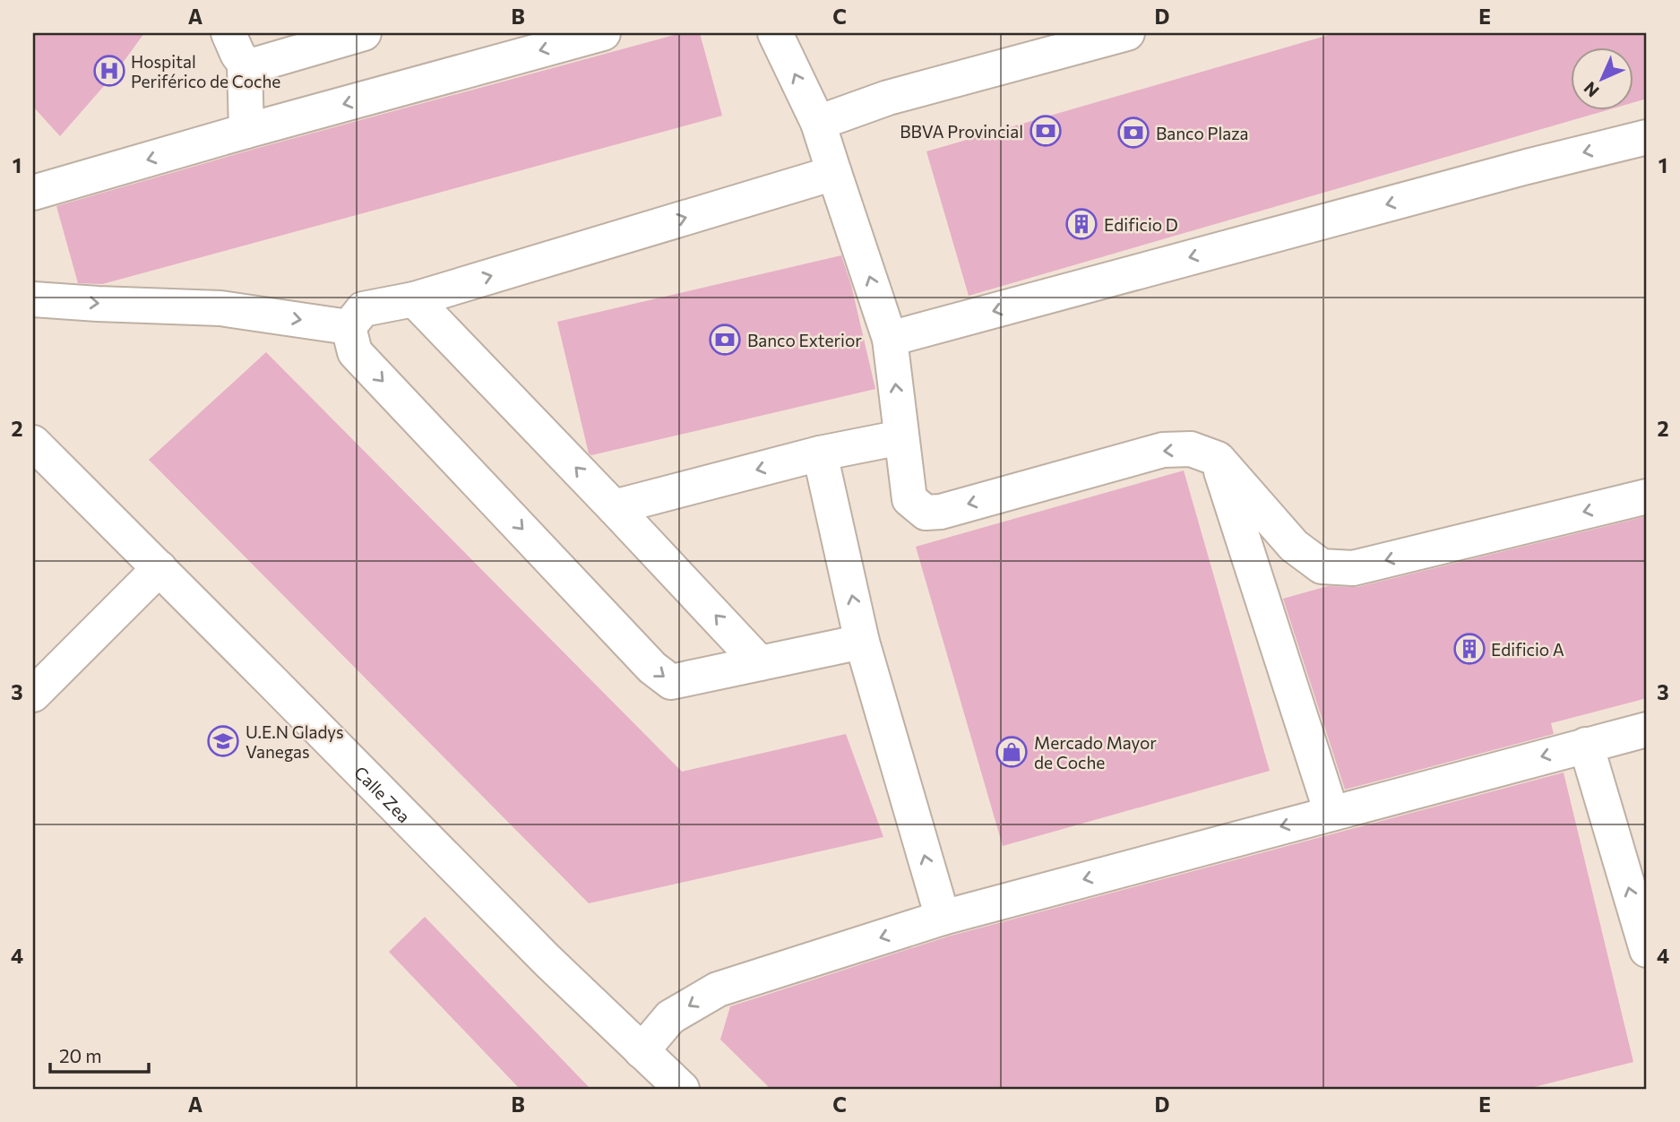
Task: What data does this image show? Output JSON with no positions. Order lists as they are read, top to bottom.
{
  "streets": {
    "street": ["Calle Zea"]
  },
  "places": {
    "hospital": ["Hospital Periférico de Coche"],
    "bank": ["BBVA Provincial", "Banco Plaza", "Banco Exterior"],
    "building": ["Edificio D", "Edificio A"],
    "school or university": ["U.E.N Gladys Vanegas"],
    "shop": ["Mercado Mayor de Coche"]
  },
  "scale_bar": "20 m",
  "north": "bottom left",
  "grid": {
    "columns": [
      "A",
      "B",
      "C",
      "D",
      "E"
    ],
    "rows": [
      "1",
      "2",
      "3",
      "4"
    ]
  }
}
